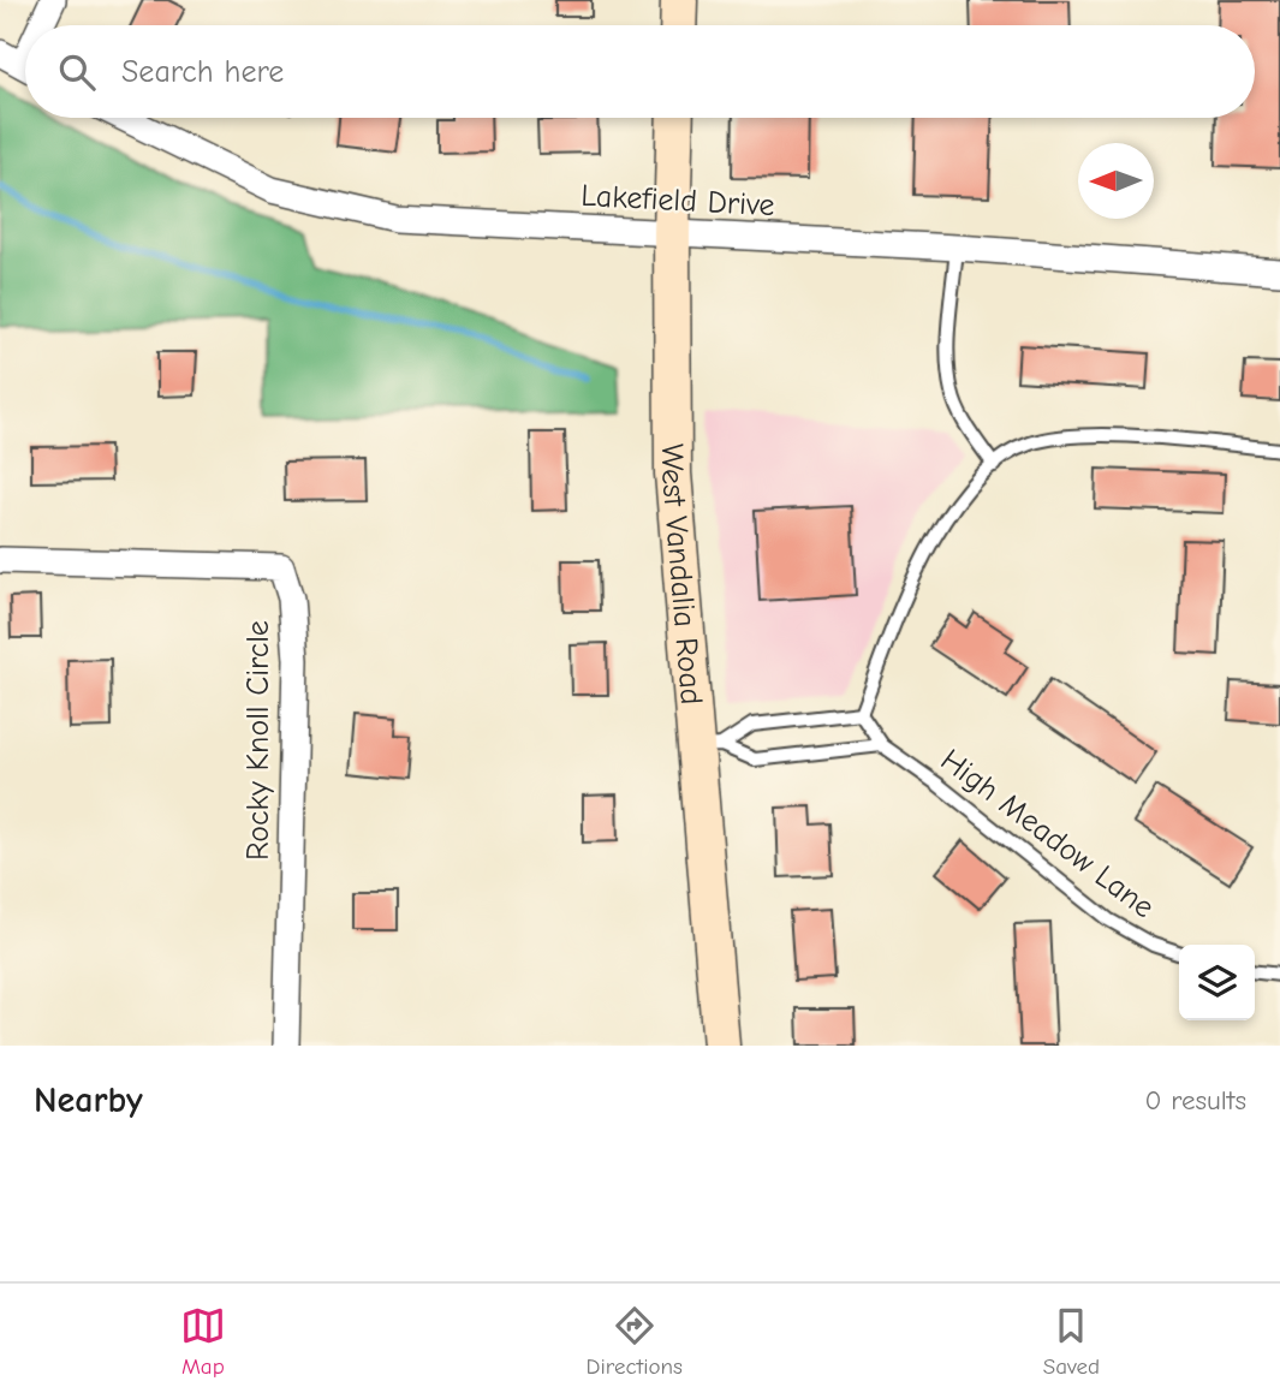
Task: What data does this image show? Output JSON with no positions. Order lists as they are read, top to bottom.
{
  "streets": {
    "main road": ["West Vandalia Road"],
    "street": ["Lakefield Drive", "Rocky Knoll Circle"],
    "lane": ["High Meadow Lane"]
  },
  "crossings": [
    ["Lakefield Drive", "West Vandalia Road"]
  ],
  "north": "left",
  "page": {
    "search": "Search here",
    "heading": ["Nearby", "0 results"],
    "nav": ["Map", "Directions", "Saved"]
  }
}
